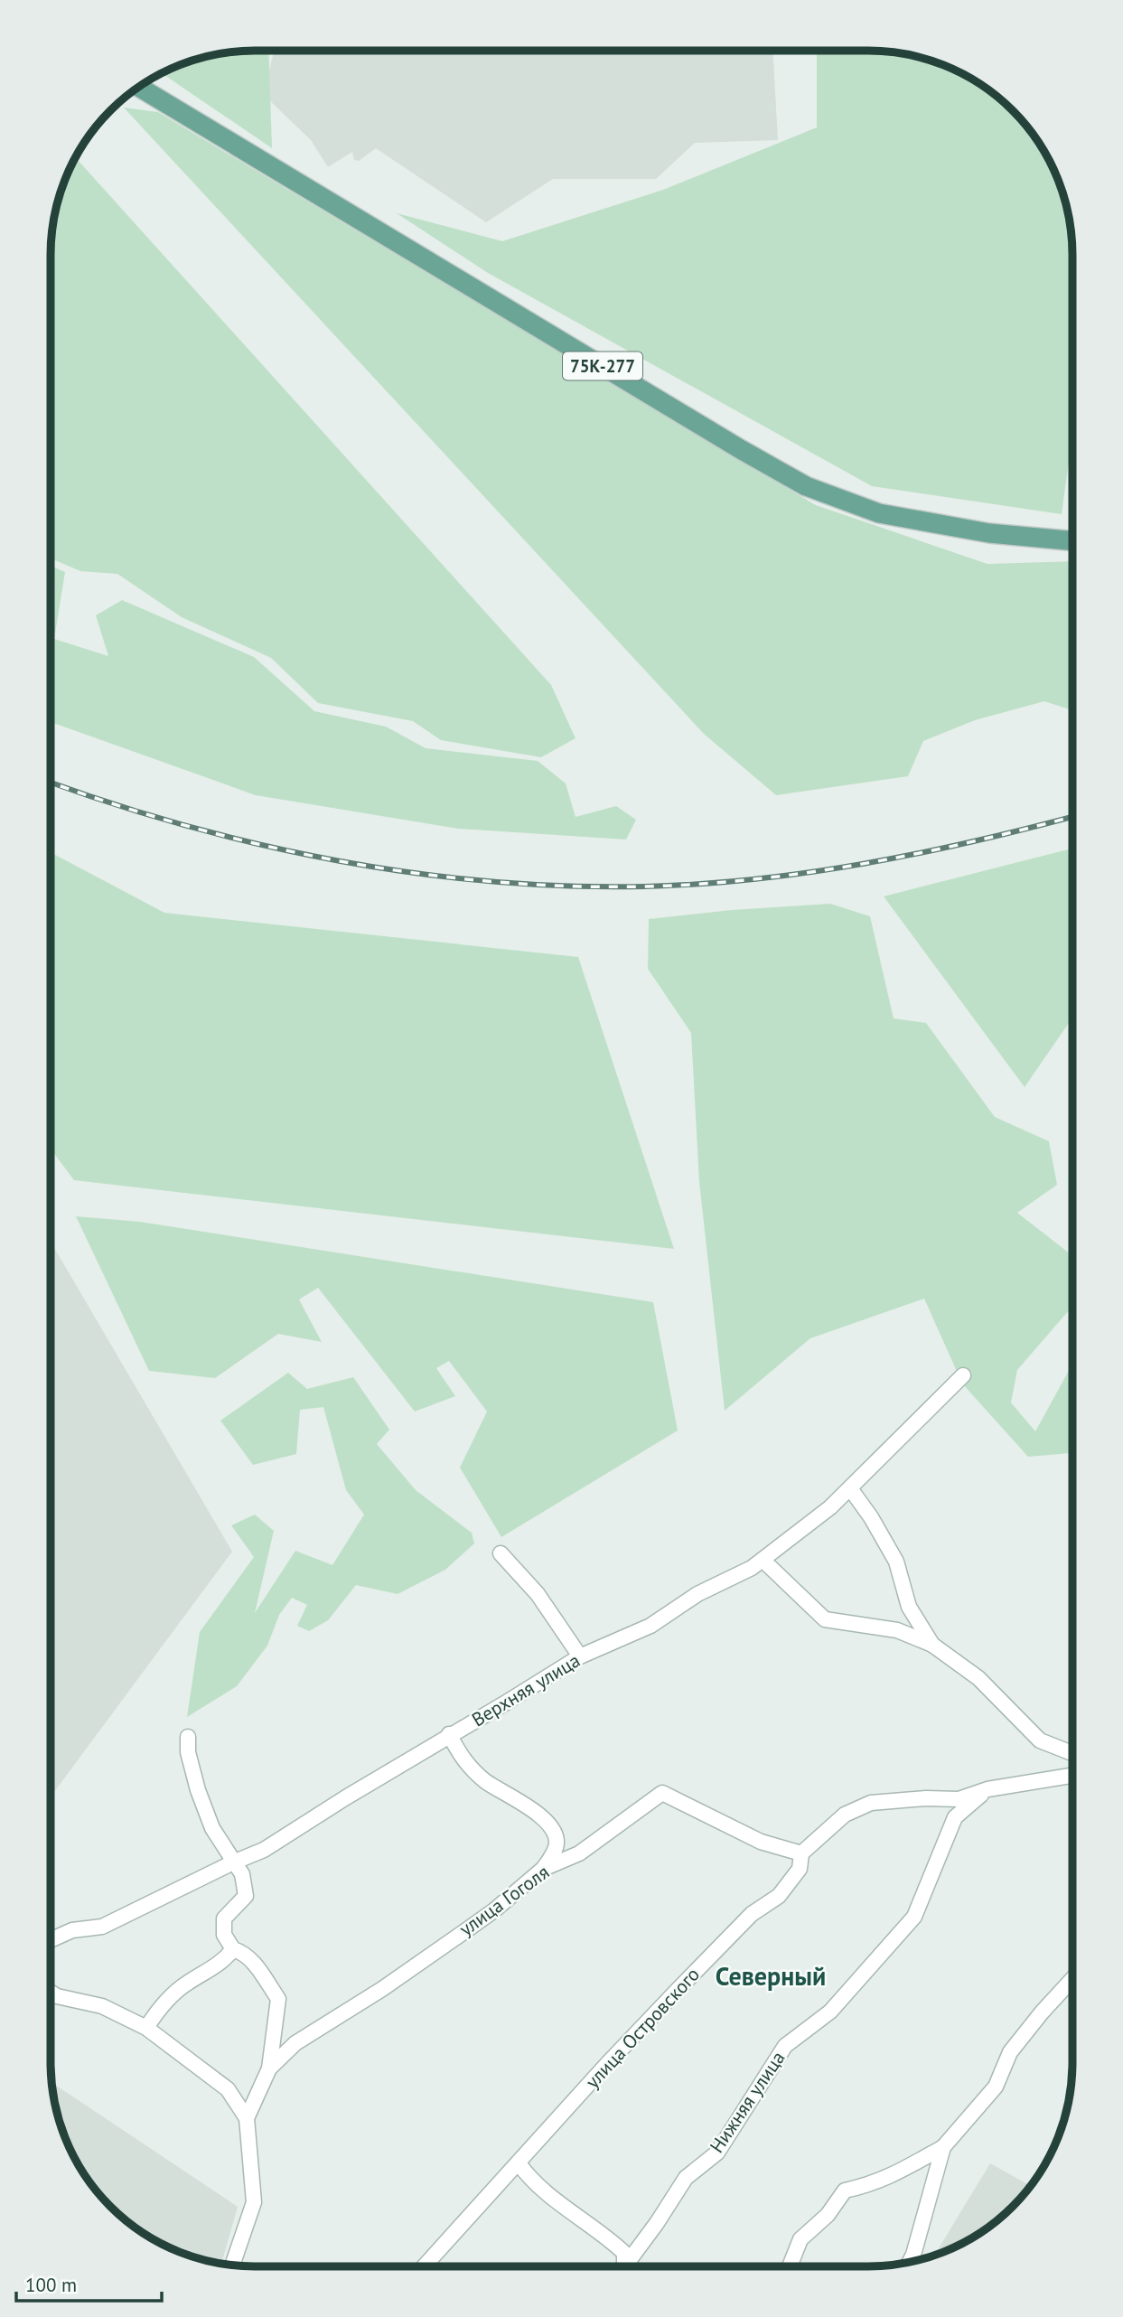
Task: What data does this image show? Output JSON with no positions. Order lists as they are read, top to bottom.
{
  "streets": {
    "main road": ["75К-277"],
    "street": [
      "Верхняя улица",
      "улица Гоголя",
      "улица Островского",
      "Нижняя улица"
    ]
  },
  "crossings": [
    ["улица Гоголя", "улица Островского"],
    ["улица Островского", "Нижняя улица"]
  ],
  "districts": ["Северный"],
  "scale_bar": "100 m"
}
